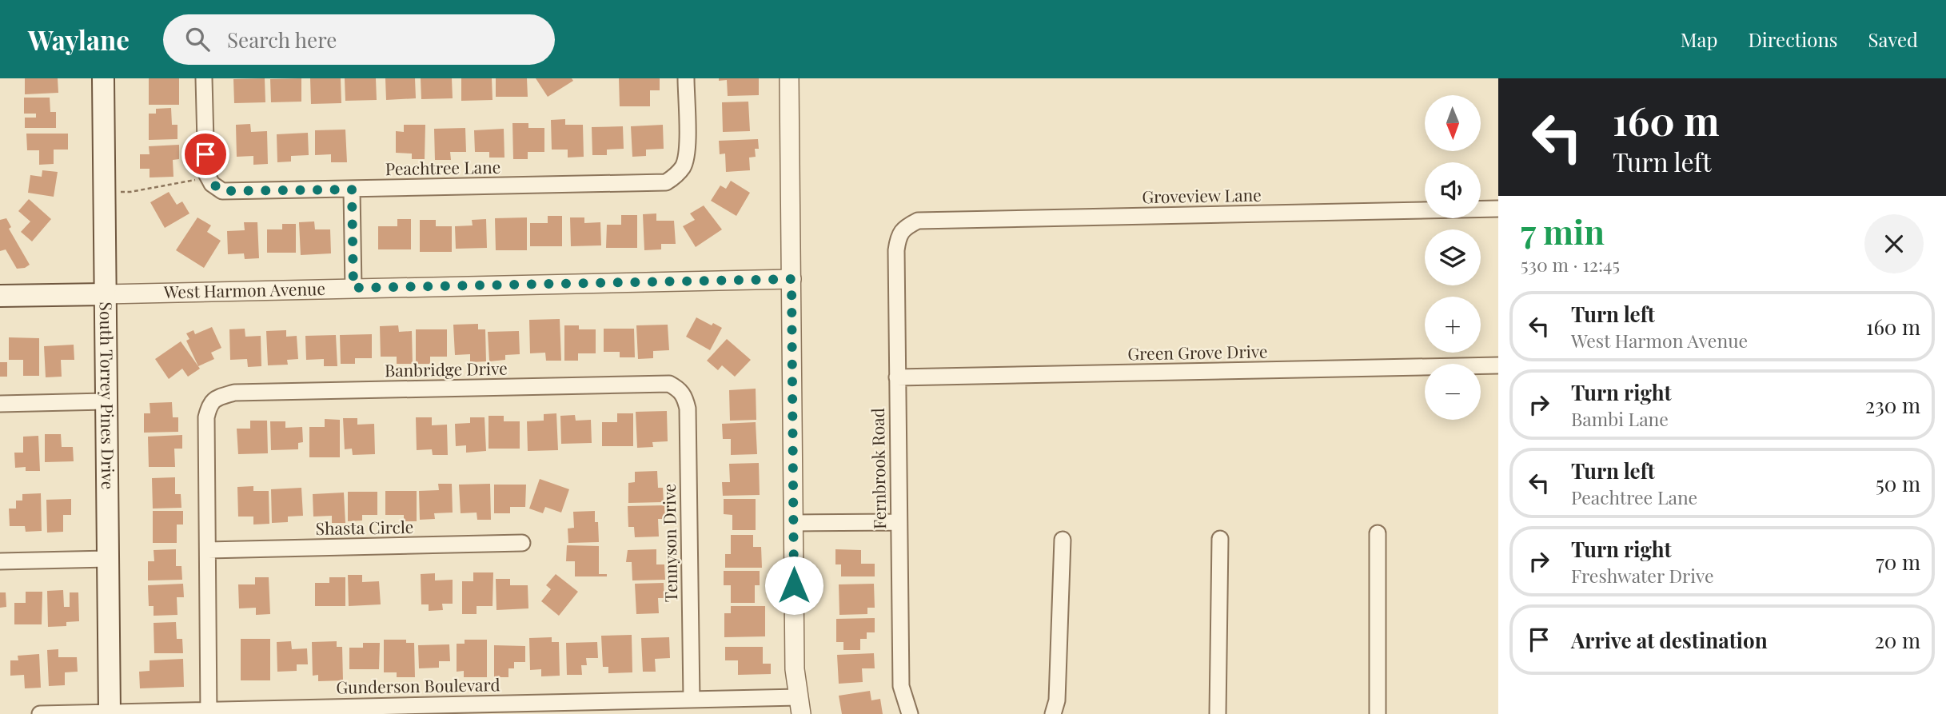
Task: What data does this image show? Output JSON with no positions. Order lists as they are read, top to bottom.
{
  "streets": {
    "main road": ["West Harmon Avenue", "South Torrey Pines Drive"],
    "street": [
      "Peachtree Lane",
      "Groveview Lane",
      "Green Grove Drive",
      "Banbridge Drive",
      "Fernbrook Road",
      "Shasta Circle",
      "Tennyson Drive",
      "Gunderson Boulevard"
    ]
  },
  "crossings": [
    ["Groveview Lane", "Fernbrook Road"],
    ["West Harmon Avenue", "South Torrey Pines Drive"],
    ["Green Grove Drive", "Fernbrook Road"],
    ["Banbridge Drive", "Shasta Circle"],
    ["Banbridge Drive", "Tennyson Drive"],
    ["South Torrey Pines Drive", "Gunderson Boulevard"],
    ["Tennyson Drive", "Gunderson Boulevard"]
  ],
  "north": "bottom",
  "page": {
    "header": "Waylane",
    "search": "Search here",
    "nav": ["Map", "Directions", "Saved"],
    "turn": ["160 m", "Turn left"],
    "map_buttons": ["+", "−"],
    "heading": ["7 min", "530 m · 12:45"],
    "list": [
      {
        "name": "Turn left",
        "note": "West Harmon Avenue",
        "value": "160 m"
      },
      {
        "name": "Turn right",
        "note": "Bambi Lane",
        "value": "230 m"
      },
      {
        "name": "Turn left",
        "note": "Peachtree Lane",
        "value": "50 m"
      },
      {
        "name": "Turn right",
        "note": "Freshwater Drive",
        "value": "70 m"
      },
      {
        "name": "Arrive at destination",
        "value": "20 m"
      }
    ]
  }
}
